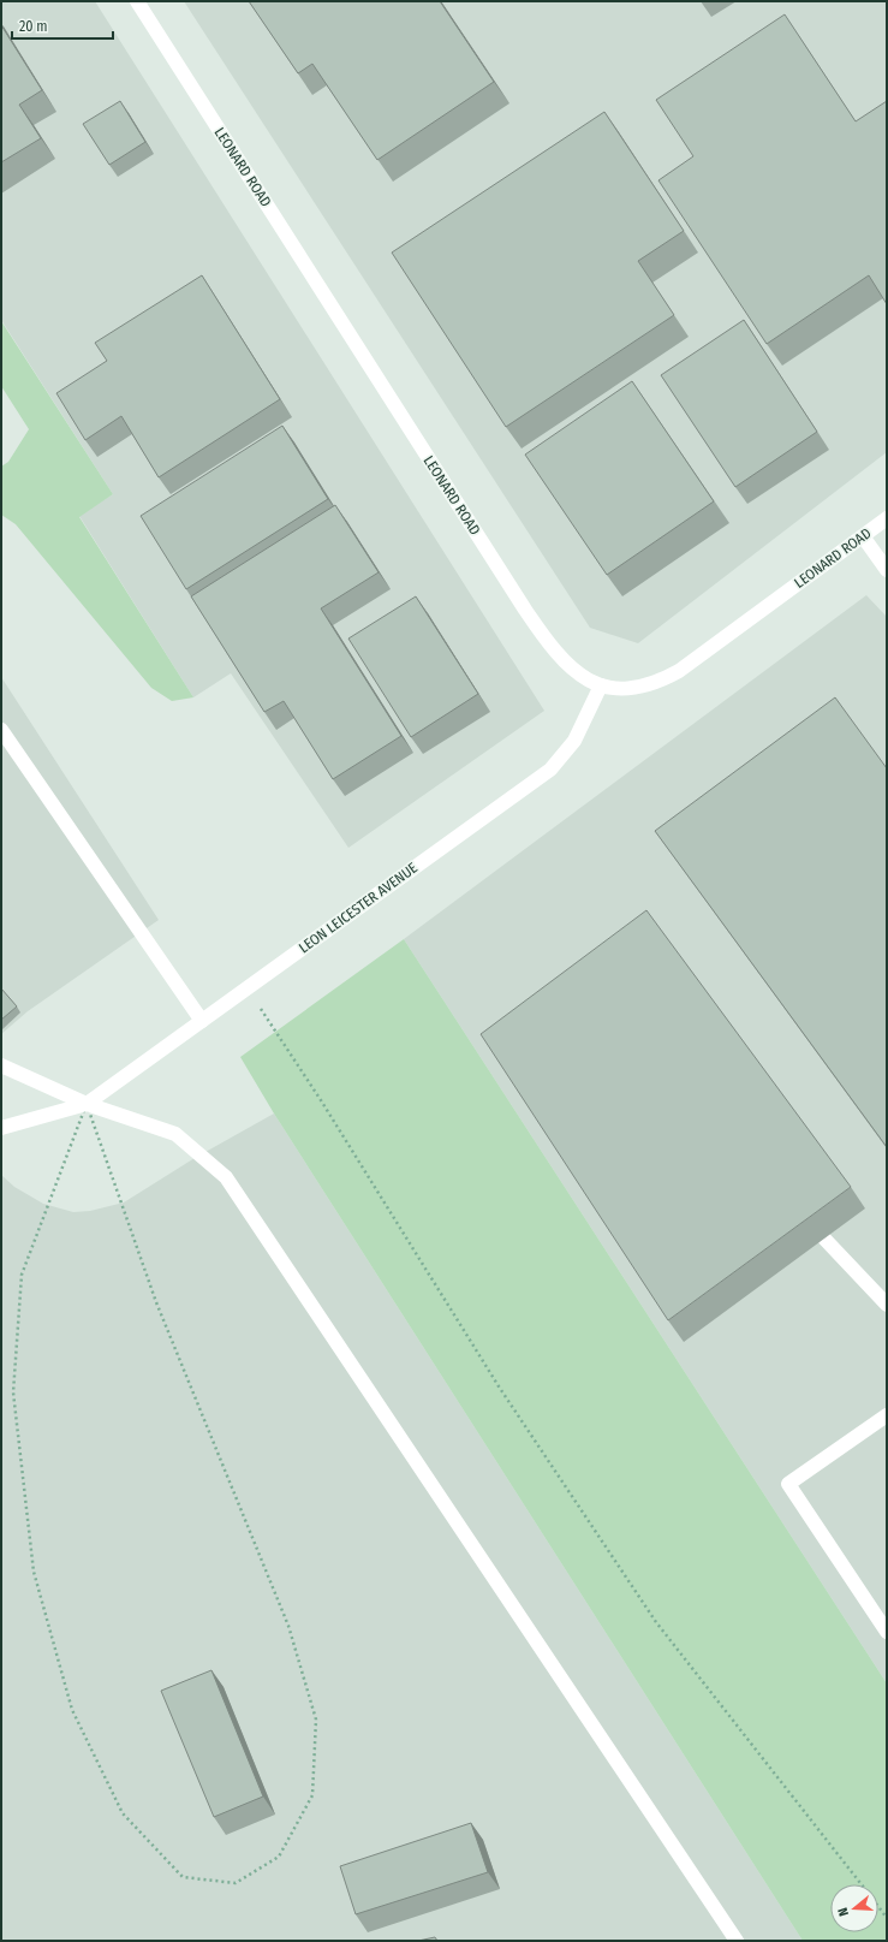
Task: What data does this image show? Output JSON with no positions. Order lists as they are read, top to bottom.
{
  "streets": {
    "street": ["LEONARD ROAD", "LEON LEICESTER AVENUE"]
  },
  "crossings": [
    ["LEONARD ROAD", "LEON LEICESTER AVENUE"]
  ],
  "scale_bar": "20 m",
  "north": "left"
}
